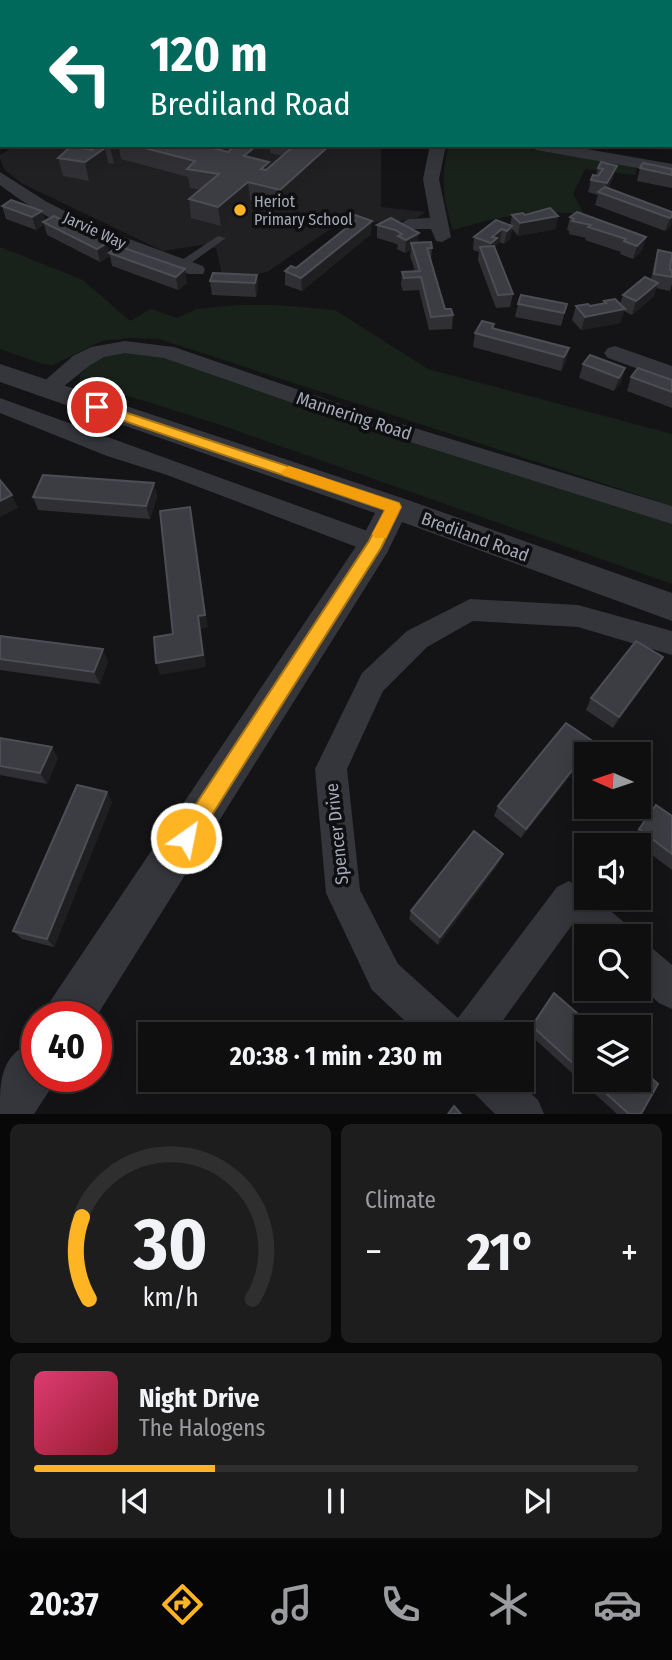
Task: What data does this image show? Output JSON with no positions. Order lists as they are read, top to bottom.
{
  "streets": {
    "street": [
      "Jarvie Way",
      "Mannering Road",
      "Brediland Road",
      "Spencer Drive"
    ]
  },
  "crossings": [
    ["Mannering Road", "Brediland Road"]
  ],
  "places": ["Heriot Primary School"],
  "north": "left",
  "page": {
    "turn": ["120 m", "Brediland Road"],
    "limit": "40",
    "trip": "20:38 · 1 min · 230 m",
    "tile": "Climate",
    "heat": ["−", "21°", "+"],
    "song": ["Night Drive", "The Halogens"],
    "tabs": "20:37",
    "gauge": ["30", "km/h"]
  }
}
